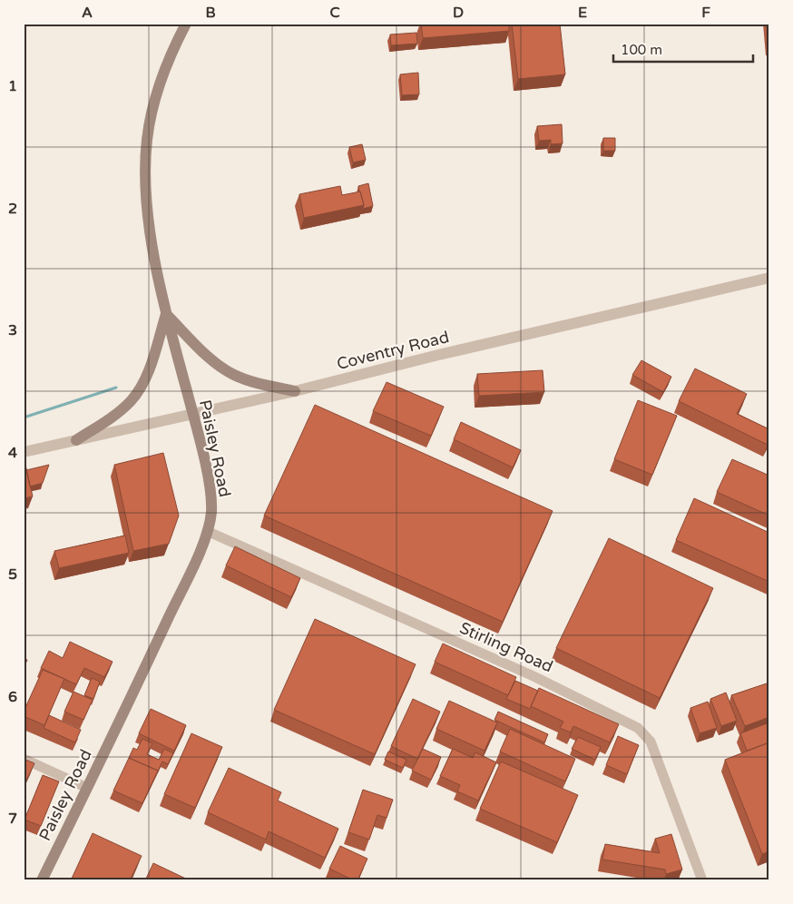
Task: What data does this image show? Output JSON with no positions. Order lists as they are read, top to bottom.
{
  "streets": {
    "main road": ["Paisley Road"],
    "street": ["Coventry Road", "Stirling Road"]
  },
  "crossings": [
    ["Coventry Road", "Paisley Road"],
    ["Paisley Road", "Stirling Road"]
  ],
  "scale_bar": "100 m",
  "grid": {
    "columns": [
      "A",
      "B",
      "C",
      "D",
      "E",
      "F"
    ],
    "rows": [
      "1",
      "2",
      "3",
      "4",
      "5",
      "6",
      "7"
    ]
  }
}
